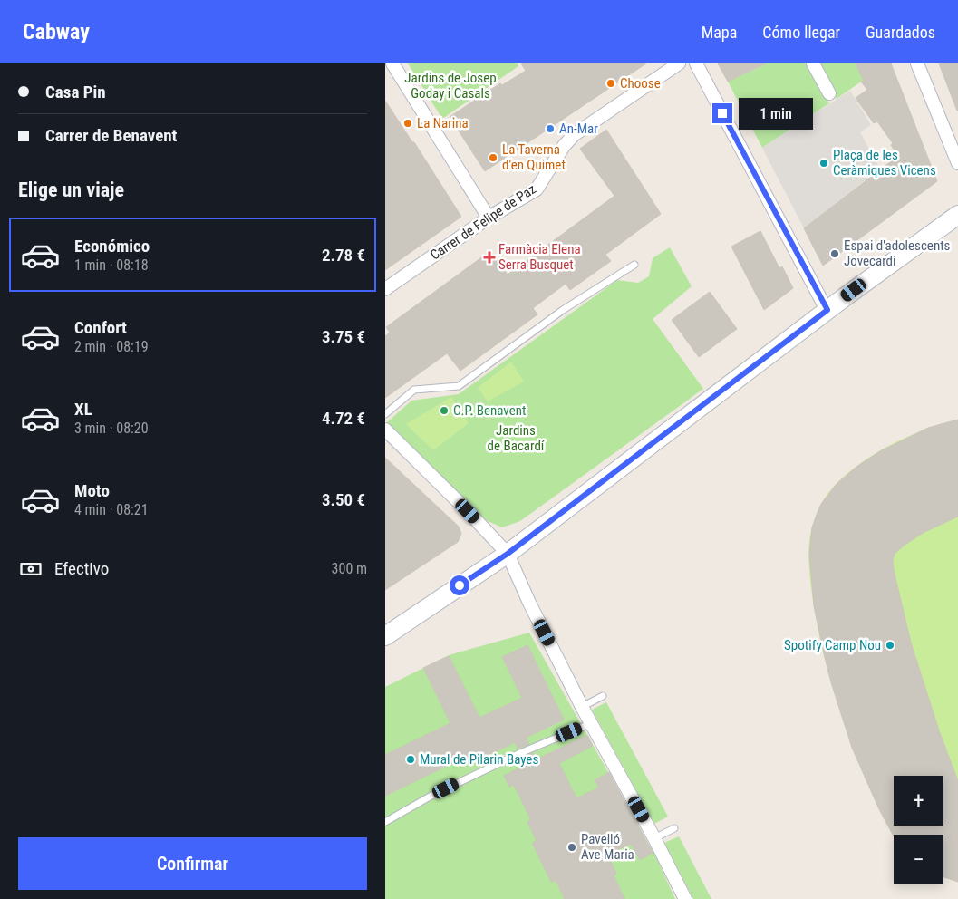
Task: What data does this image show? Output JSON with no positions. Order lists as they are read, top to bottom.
{
  "streets": {
    "street": ["Carrer de Felipe de Paz"]
  },
  "parks": ["Jardins de Josep Goday i Casals", "Jardins de Bacardí"],
  "places": {
    "other": [
      "Choose",
      "La Narina",
      "An-Mar",
      "La Taverna d'en Quimet",
      "Plaça de les Ceràmiques Vicens",
      "Espai d'adolescents Jovecardí",
      "C.P. Benavent",
      "Spotify Camp Nou",
      "Mural de Pilarin Bayes",
      "Pavelló Ave Maria"
    ],
    "health": ["Farmàcia Elena Serra Busquet"]
  },
  "page": {
    "header": "Cabway",
    "nav": ["Mapa", "Cómo llegar", "Guardados"],
    "banner": ["Casa Pin", "Carrer de Benavent"],
    "bubble": "1 min",
    "heading": "Elige un viaje",
    "list": [
      {
        "name": "Económico",
        "note": "1 min · 08:18",
        "value": "2.78 €"
      },
      {
        "name": "Confort",
        "note": "2 min · 08:19",
        "value": "3.75 €"
      },
      {
        "name": "XL",
        "note": "3 min · 08:20",
        "value": "4.72 €"
      },
      {
        "name": "Moto",
        "note": "4 min · 08:21",
        "value": "3.50 €"
      }
    ],
    "pay": ["Efectivo", "300 m"],
    "map_buttons": ["+", "−"],
    "buttons": "Confirmar"
  }
}
